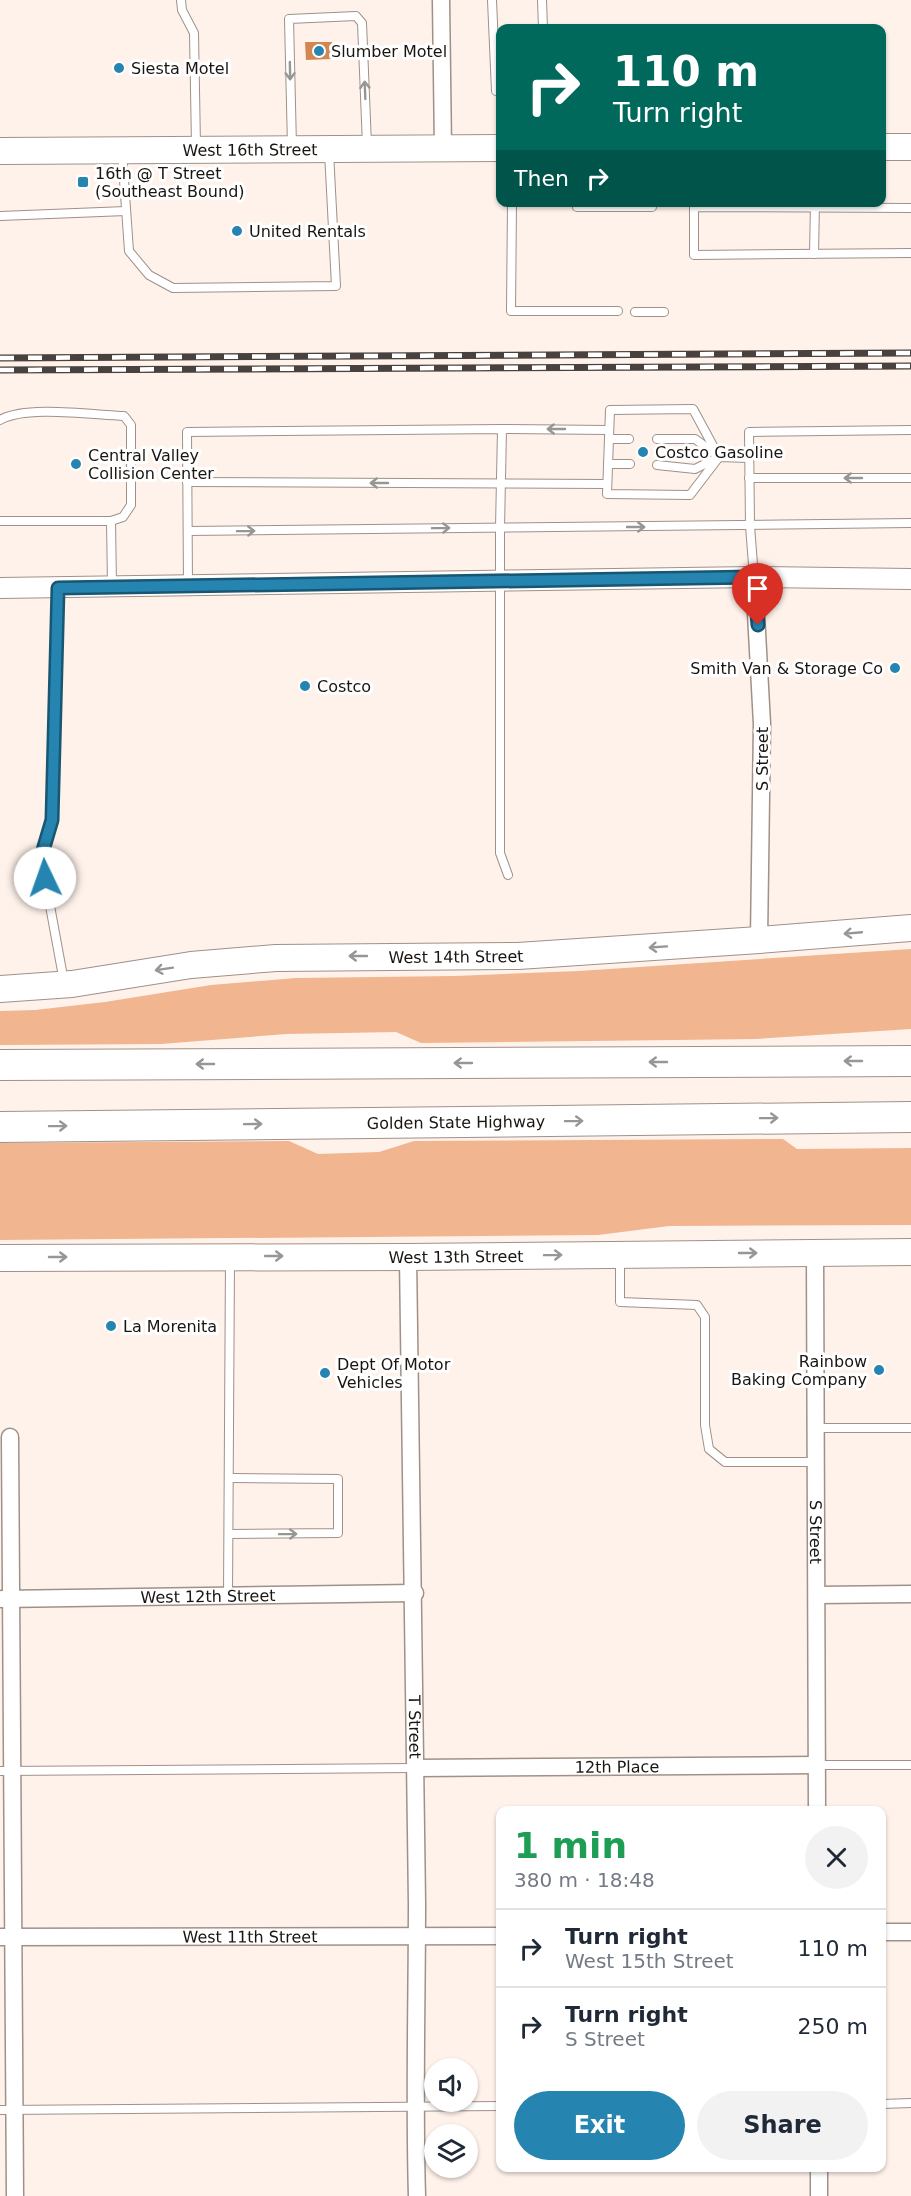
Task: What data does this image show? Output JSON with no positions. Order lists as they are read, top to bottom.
{
  "streets": {
    "highway": ["Golden State Highway"],
    "main road": ["West 16th Street", "West 14th Street", "West 13th Street"],
    "street": [
      "S Street",
      "West 12th Street",
      "T Street",
      "12th Place",
      "West 11th Street"
    ]
  },
  "crossings": [
    ["S Street", "West 14th Street"],
    ["S Street", "West 13th Street"],
    ["S Street", "12th Place"],
    ["West 13th Street", "T Street"],
    ["West 12th Street", "T Street"],
    ["T Street", "12th Place"],
    ["T Street", "West 11th Street"]
  ],
  "one_way": ["West 14th Street", "West 13th Street"],
  "places": {
    "other": [
      "Slumber Motel",
      "Siesta Motel",
      "United Rentals",
      "Costco Gasoline",
      "Central Valley Collision Center",
      "Smith Van & Storage Co",
      "Costco",
      "La Morenita",
      "Rainbow Baking Company",
      "Dept Of Motor Vehicles"
    ],
    "transit": ["16th @ T Street (Southeast Bound)"]
  },
  "page": {
    "turn": ["110 m", "Turn right"],
    "then": "Then",
    "heading": ["1 min", "380 m · 18:48"],
    "list": [
      {
        "name": "Turn right",
        "note": "West 15th Street",
        "value": "110 m"
      },
      {
        "name": "Turn right",
        "note": "S Street",
        "value": "250 m"
      }
    ],
    "buttons": ["Exit", "Share"]
  }
}
